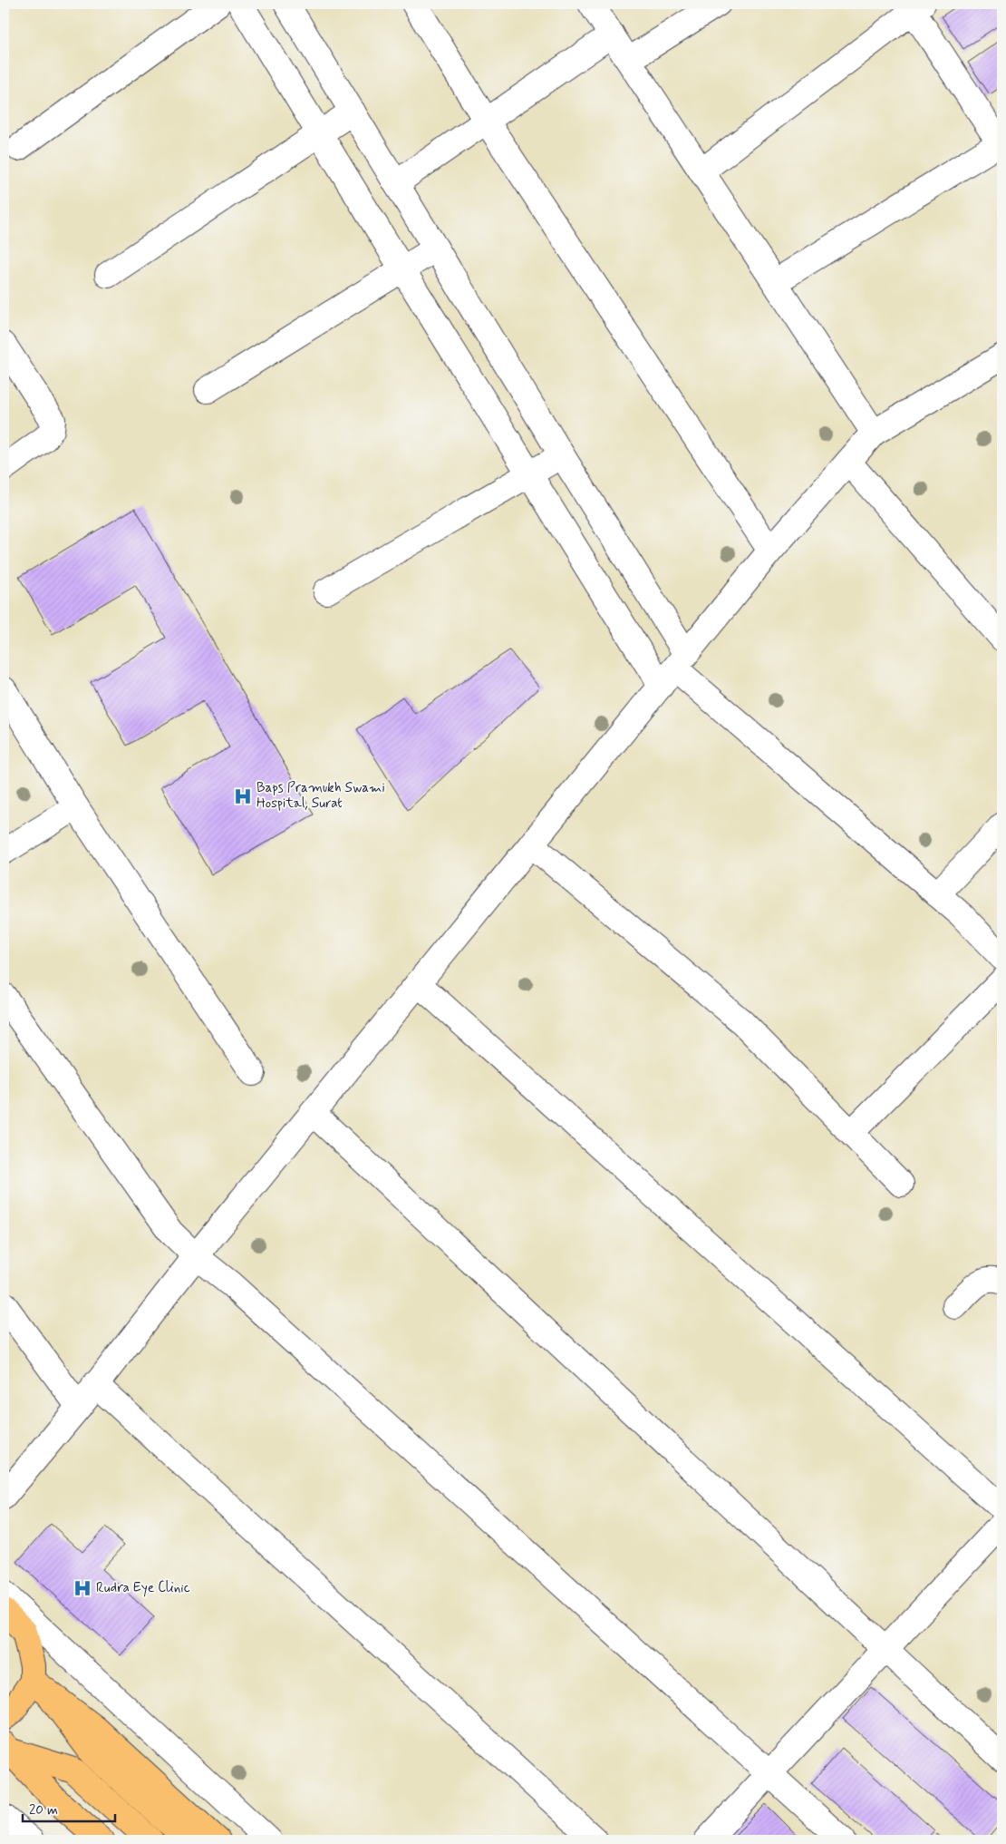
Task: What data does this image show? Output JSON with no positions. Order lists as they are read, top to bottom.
{
  "places": {
    "hospital": ["Baps Pramukh Swami Hospital, Surat", "Rudra Eye Clinic"]
  },
  "scale_bar": "20 m"
}
